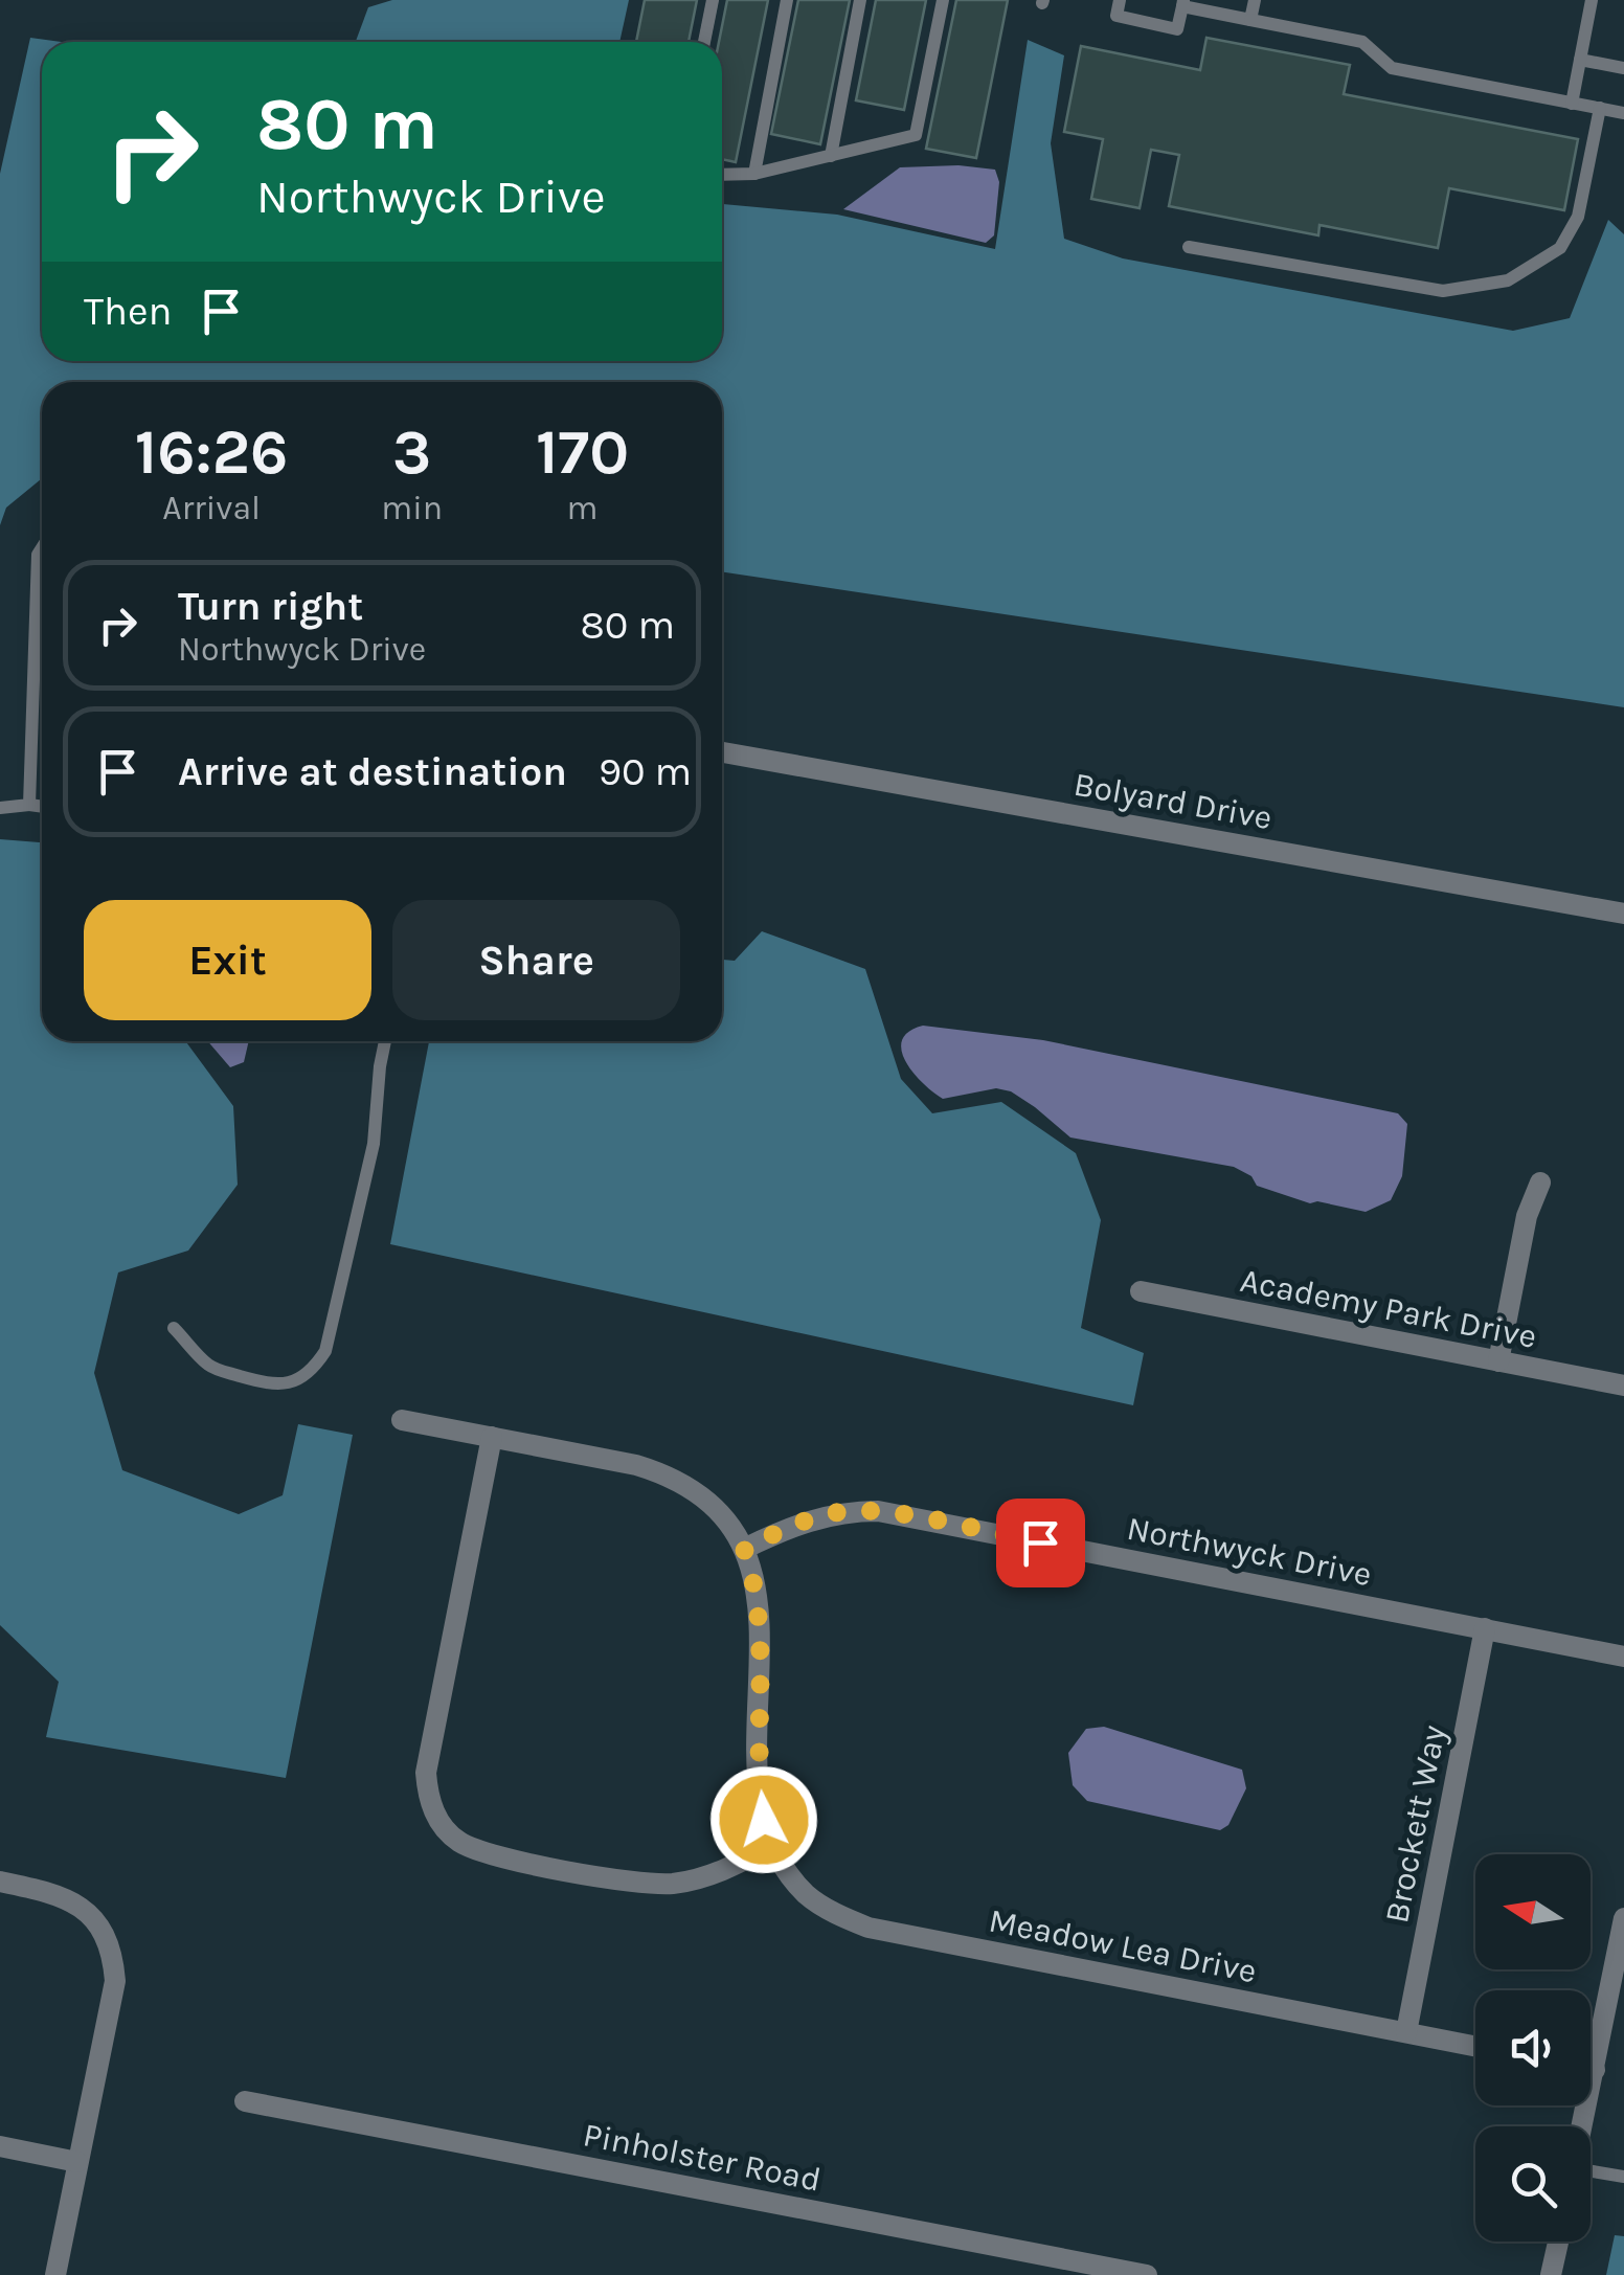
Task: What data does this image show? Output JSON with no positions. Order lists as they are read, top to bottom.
{
  "streets": {
    "street": [
      "Bolyard Drive",
      "Academy Park Drive",
      "Northwyck Drive",
      "Brockett Way",
      "Meadow Lea Drive",
      "Pinholster Road"
    ]
  },
  "crossings": [
    ["Northwyck Drive", "Brockett Way"],
    ["Brockett Way", "Meadow Lea Drive"]
  ],
  "north": "left",
  "page": {
    "turn": ["80 m", "Northwyck Drive"],
    "then": "Then",
    "eta": [
      "16:26",
      "Arrival",
      "3",
      "min",
      "170",
      "m"
    ],
    "list": [
      {
        "name": "Turn right",
        "note": "Northwyck Drive",
        "value": "80 m"
      },
      {
        "name": "Arrive at destination",
        "value": "90 m"
      }
    ],
    "buttons": ["Exit", "Share"]
  }
}
